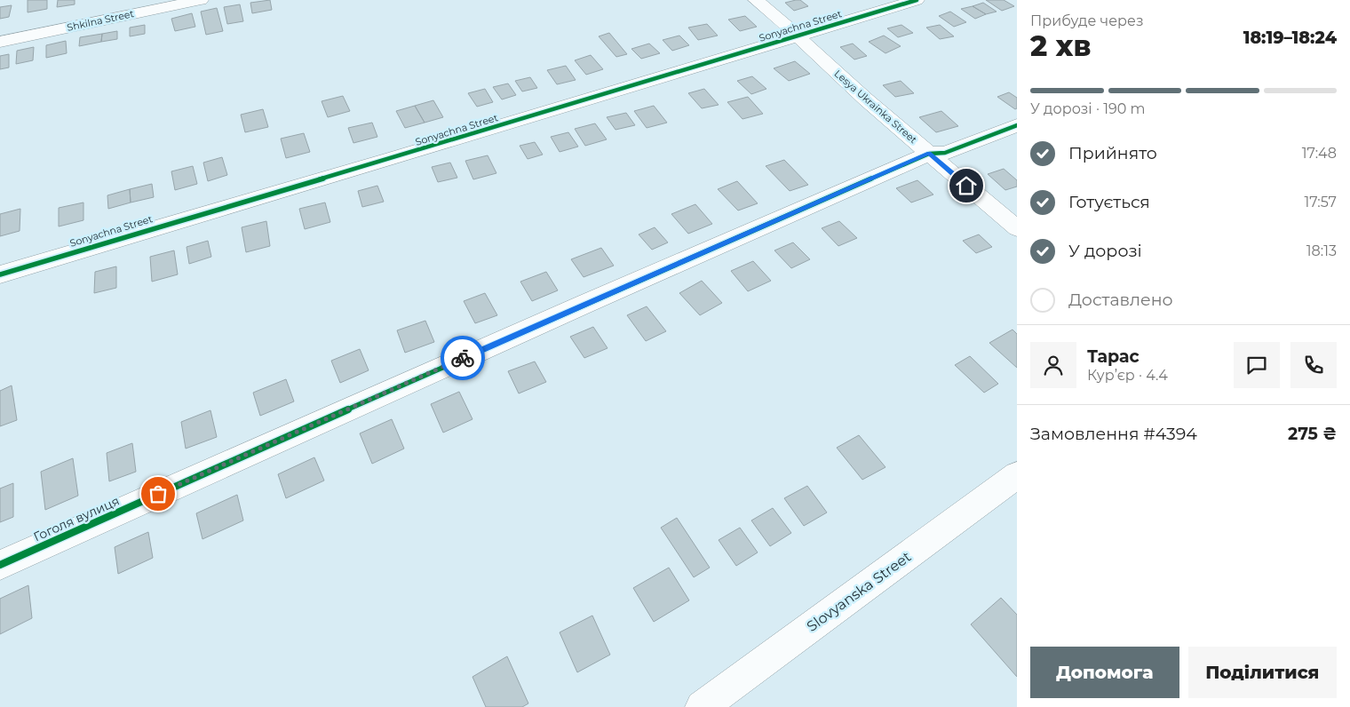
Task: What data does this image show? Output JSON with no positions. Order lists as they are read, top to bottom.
{
  "streets": {
    "street": [
      "Shkilna Street",
      "Sonyachna Street",
      "Lesya Ukrainka Street",
      "Гоголя вулиця",
      "Slovyanska Street"
    ]
  },
  "crossings": [
    ["Sonyachna Street", "Lesya Ukrainka Street"],
    ["Lesya Ukrainka Street", "Гоголя вулиця"]
  ],
  "page": {
    "heading": ["2 хв", "Прибуде через", "18:19–18:24"],
    "panel": [
      "Тарас",
      "Кур’єр · 4.4",
      "Замовлення #4394",
      "275 ₴"
    ],
    "bar": "У дорозі · 190 m",
    "list": [
      ["Прийнято", "17:48"],
      ["Готується", "17:57"],
      ["У дорозі", "18:13"],
      "Доставлено"
    ],
    "buttons": ["Допомога", "Поділитися"]
  }
}
